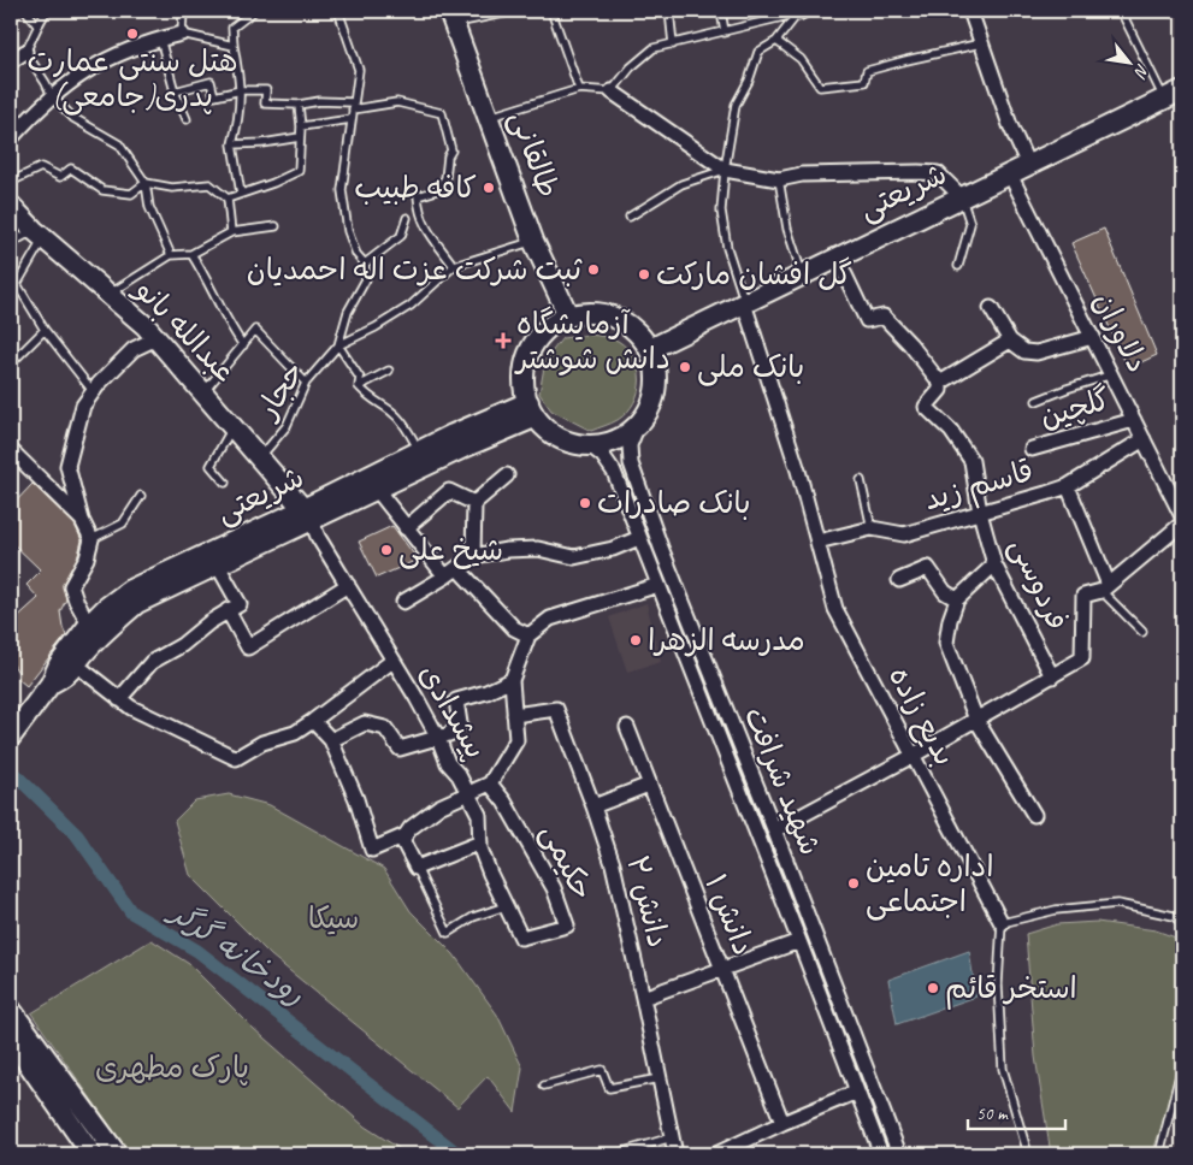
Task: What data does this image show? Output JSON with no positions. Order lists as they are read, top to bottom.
{
  "streets": {
    "main road": ["طالقانی", "شریعتی", "عبدالله بانو"],
    "street": [
      "دلاوران",
      "گلچین",
      "قاسم زید",
      "فردوسی",
      "پیشدادی",
      "بدیع زاده",
      "شهید شرافت",
      "حکیمی",
      "دانش ۲",
      "دانش ۱"
    ],
    "lane": ["حجار"]
  },
  "crossings": [
    ["طالقانی", "شریعتی"],
    ["طالقانی", "شهید شرافت"],
    ["شریعتی", "عبدالله بانو"],
    ["شریعتی", "دلاوران"],
    ["شریعتی", "پیشدادی"],
    ["شریعتی", "بدیع زاده"],
    ["شریعتی", "شهید شرافت"],
    ["عبدالله بانو", "حجار"],
    ["عبدالله بانو", "پیشدادی"],
    ["دلاوران", "گلچین"],
    ["دلاوران", "قاسم زید"],
    ["قاسم زید", "فردوسی"],
    ["قاسم زید", "بدیع زاده"],
    ["پیشدادی", "حکیمی"]
  ],
  "water": ["رودخانه گرگر"],
  "parks": ["سیکا", "پارک مطهری"],
  "places": {
    "other": [
      "هتل سنتی عمارت پدری(جامعی)",
      "کافه طبیب",
      "ثبت شرکت عزت اله احمدیان",
      "گل افشان مارکت",
      "بانک ملی",
      "بانک صادرات",
      "شیخ علی",
      "مدرسه الزهرا",
      "اداره تامین اجتماعی",
      "استخر قائم"
    ],
    "health": ["آزمایشگاه دانش شوشتر"]
  },
  "scale_bar": "50 m",
  "north": "bottom right"
}
